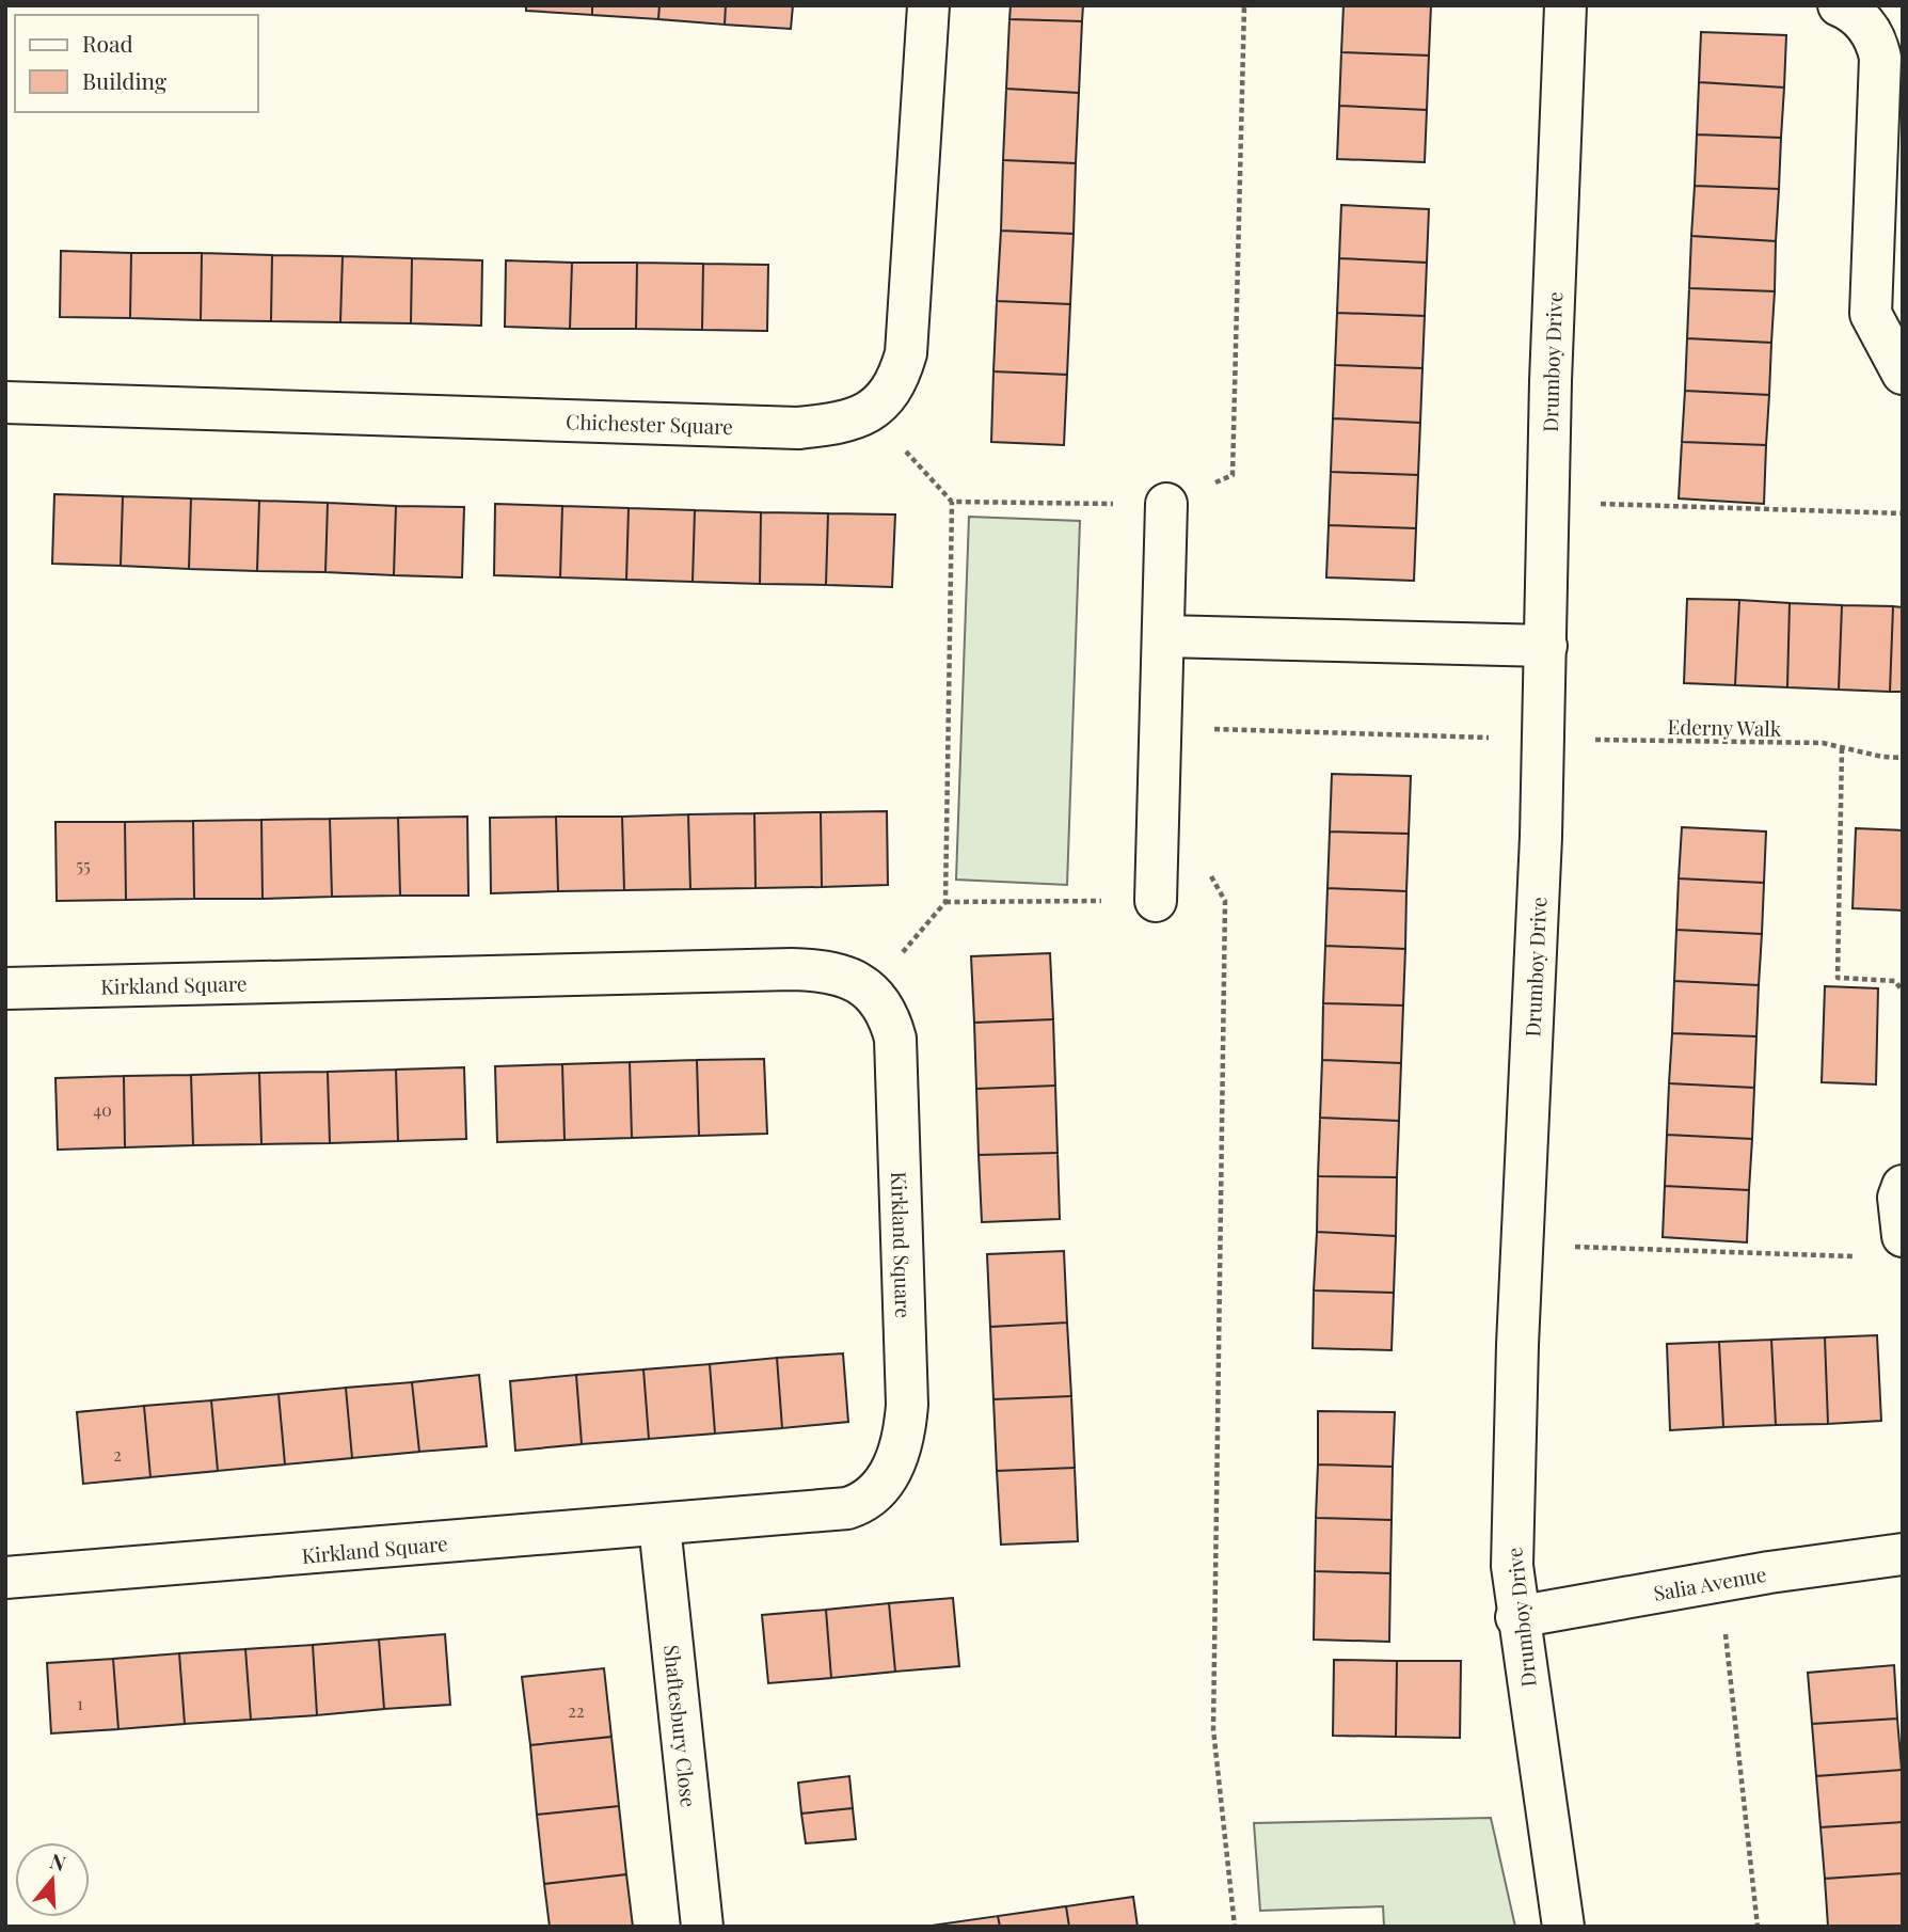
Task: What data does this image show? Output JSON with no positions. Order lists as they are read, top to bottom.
{
  "streets": {
    "street": [
      "Drumboy Drive",
      "Chichester Square",
      "Kirkland Square",
      "Salia Avenue",
      "Shaftesbury Close"
    ],
    "path": ["Ederny Walk"]
  },
  "crossings": [
    ["Drumboy Drive", "Ederny Walk"],
    ["Drumboy Drive", "Salia Avenue"],
    ["Kirkland Square", "Shaftesbury Close"]
  ],
  "house_numbers": [
    "55",
    "40",
    "2",
    "1",
    "22"
  ],
  "legend": ["Road", "Building"],
  "north": "top"
}
